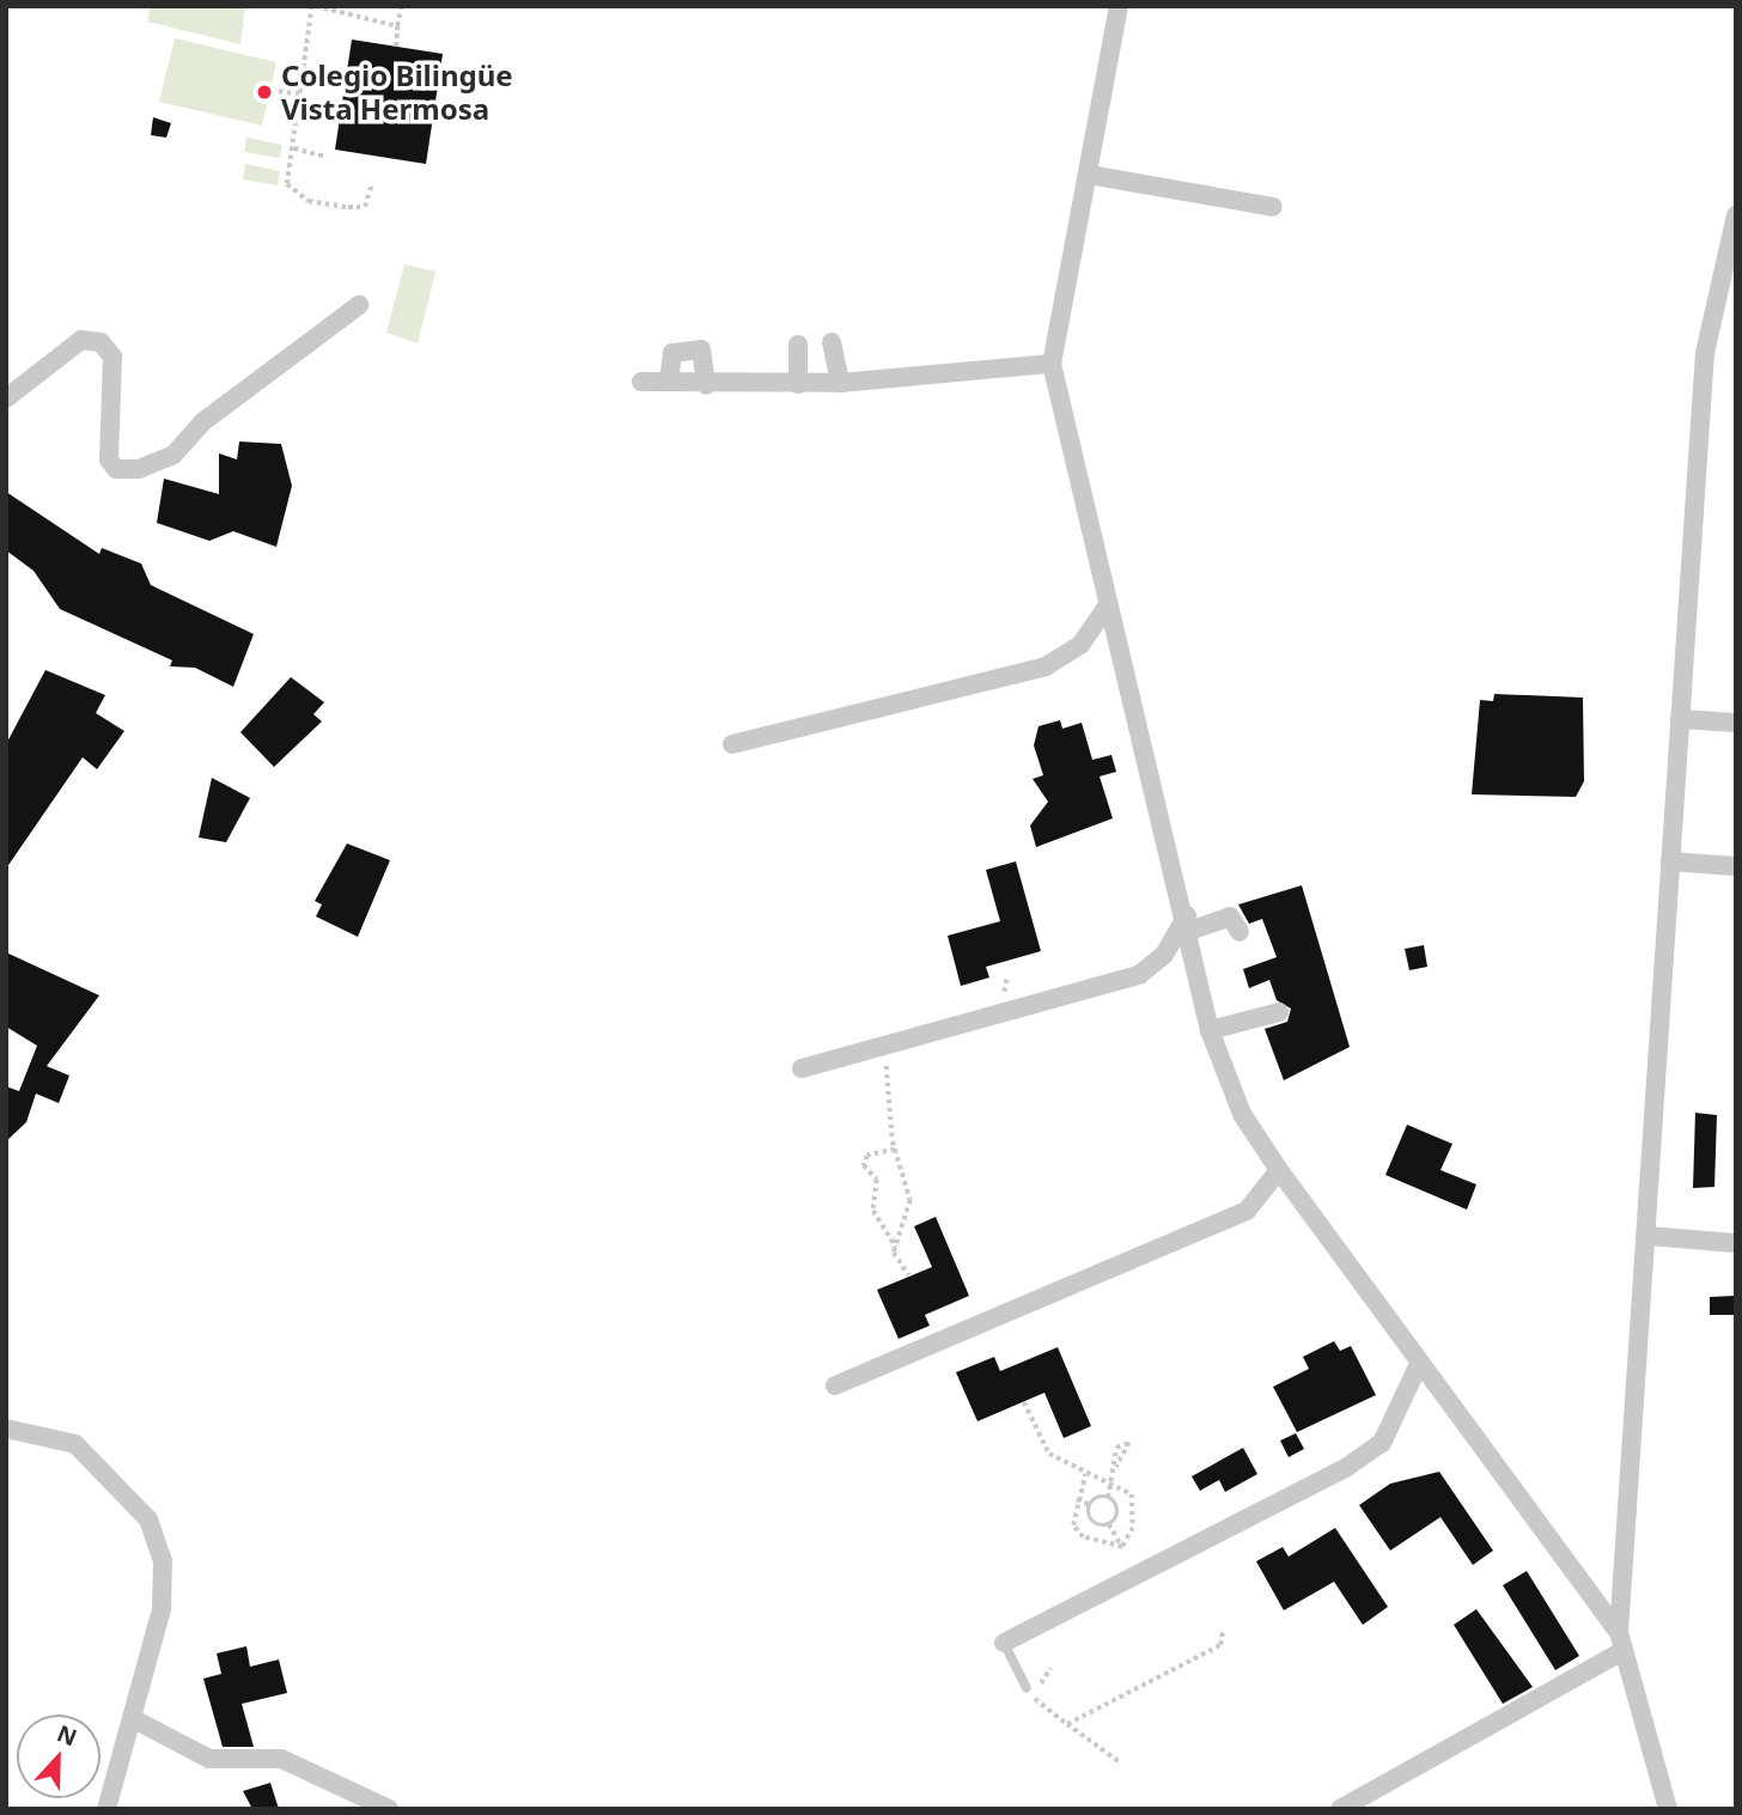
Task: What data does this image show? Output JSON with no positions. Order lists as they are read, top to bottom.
{
  "places": ["Colegio Bilingüe Vista Hermosa"],
  "north": "top"
}
